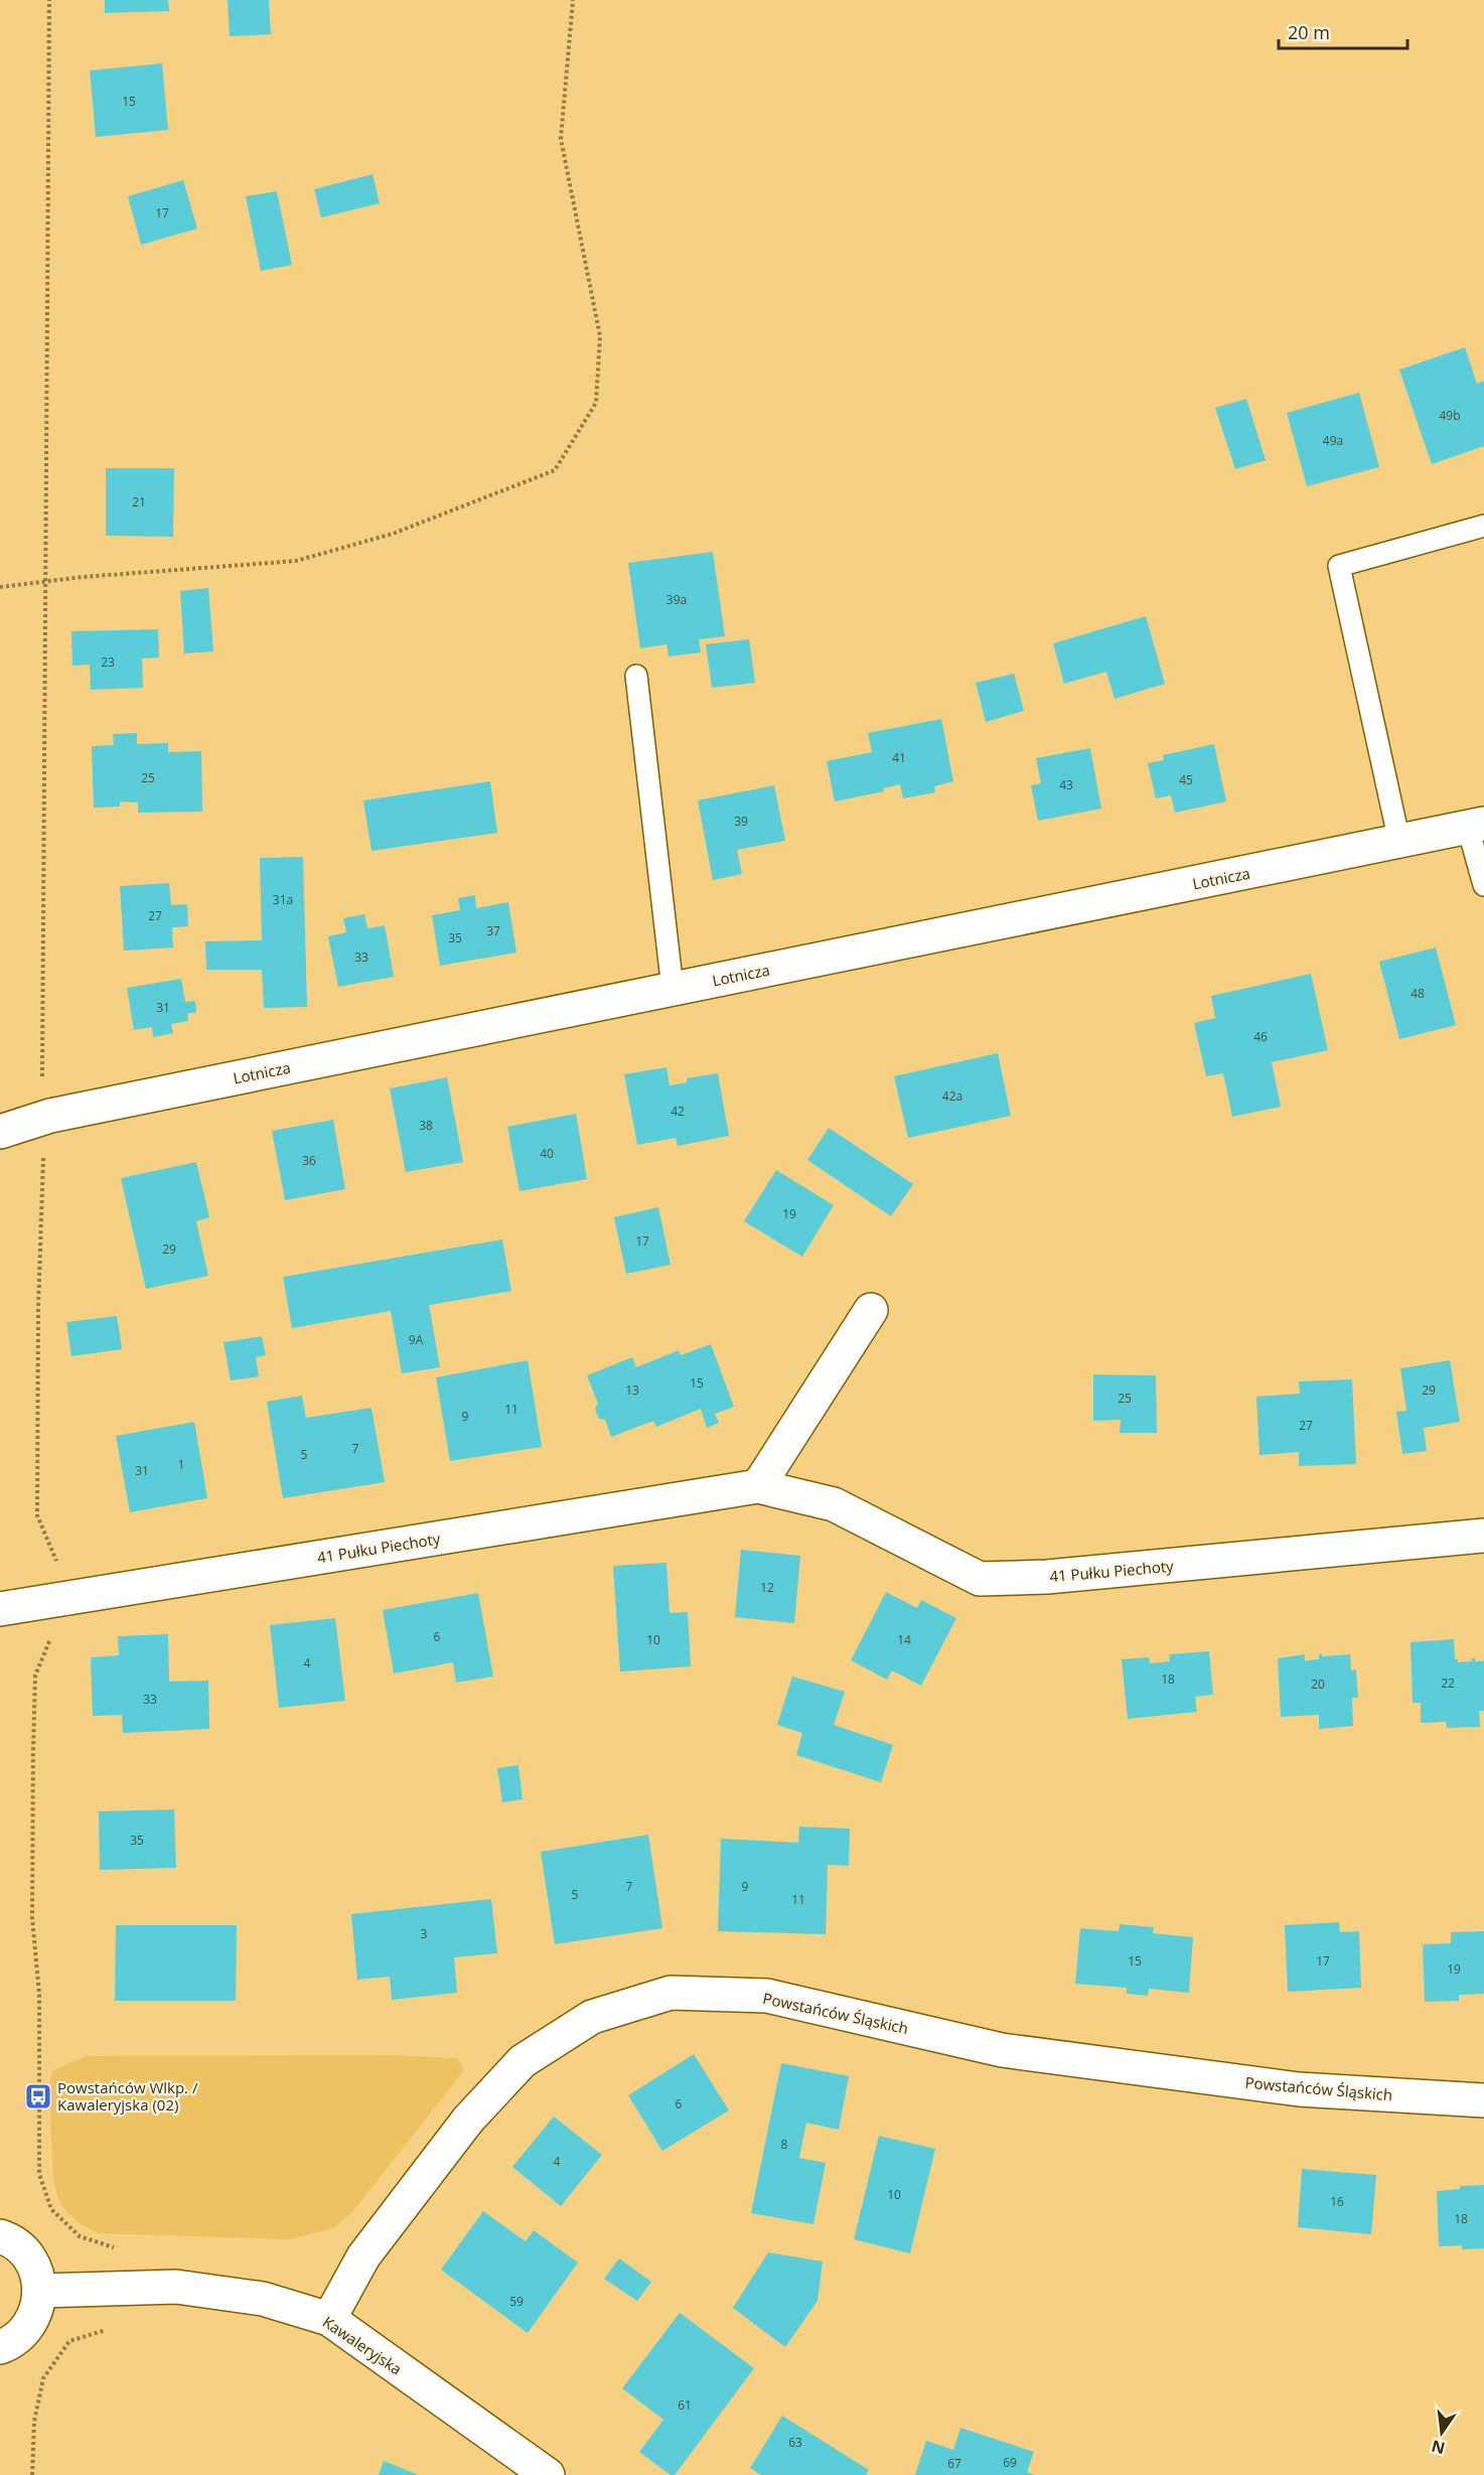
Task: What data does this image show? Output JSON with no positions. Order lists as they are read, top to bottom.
{
  "streets": {
    "street": [
      "Lotnicza",
      "41 Pułku Piechoty",
      "Powstańców Śląskich",
      "Kawaleryjska"
    ]
  },
  "crossings": [
    ["Powstańców Śląskich", "Kawaleryjska"]
  ],
  "places": {
    "bus stop": ["Powstańców Wlkp. / Kawaleryjska (02)"]
  },
  "house_numbers": [
    "15",
    "17",
    "49b",
    "49a",
    "21",
    "39a",
    "23",
    "41",
    "25",
    "45",
    "43",
    "39",
    "31a",
    "27",
    "37",
    "35",
    "33",
    "48",
    "31",
    "46",
    "42a",
    "42",
    "38",
    "40",
    "36",
    "19",
    "17",
    "29",
    "9A",
    "15",
    "13",
    "29",
    "25",
    "11",
    "9",
    "27",
    "7",
    "5",
    "1",
    "31",
    "12",
    "6",
    "10",
    "14",
    "4",
    "18",
    "22",
    "20",
    "33",
    "35",
    "7",
    "9",
    "5",
    "11",
    "3",
    "15",
    "17",
    "19",
    "6",
    "8",
    "4",
    "10",
    "16",
    "18",
    "59",
    "61",
    "63",
    "69",
    "67"
  ],
  "scale_bar": "20 m",
  "north": "bottom"
}
